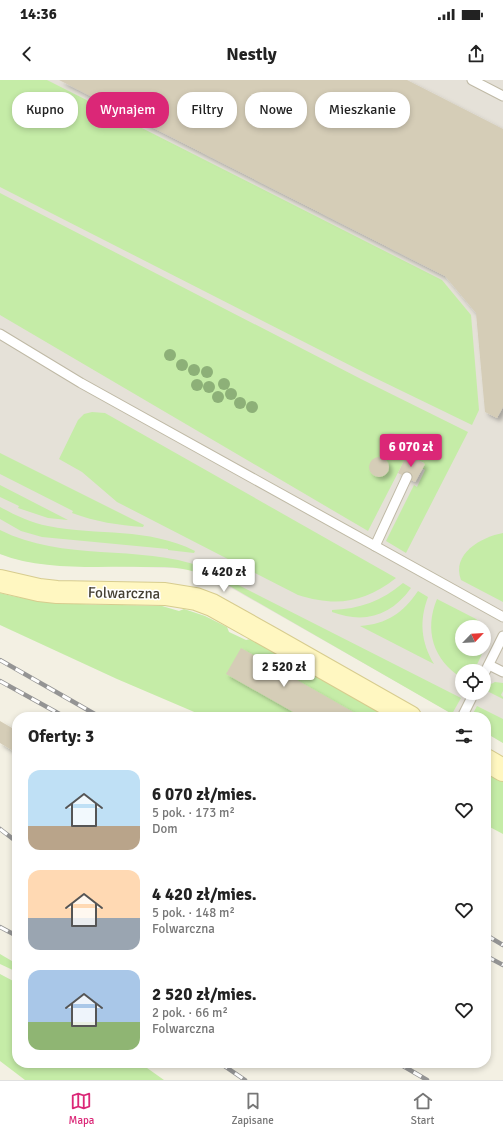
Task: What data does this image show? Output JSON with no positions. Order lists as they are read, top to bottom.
{
  "streets": {
    "street": ["Folwarczna"]
  },
  "north": "top right",
  "page": {
    "status": "14:36",
    "header": "Nestly",
    "chip": [
      "Kupno",
      "Wynajem",
      "Filtry",
      "Nowe",
      "Mieszkanie"
    ],
    "price": ["6 070 zł", "4 420 zł", "2 520 zł"],
    "heading": "Oferty: 3",
    "list": [
      {
        "name": "6 070 zł/mies.",
        "note": "5 pok. · 173 m² · Dom"
      },
      {
        "name": "4 420 zł/mies.",
        "note": "5 pok. · 148 m² · Folwarczna"
      },
      {
        "name": "2 520 zł/mies.",
        "note": "2 pok. · 66 m² · Folwarczna"
      }
    ],
    "tabs": ["Mapa", "Zapisane", "Start"]
  }
}
